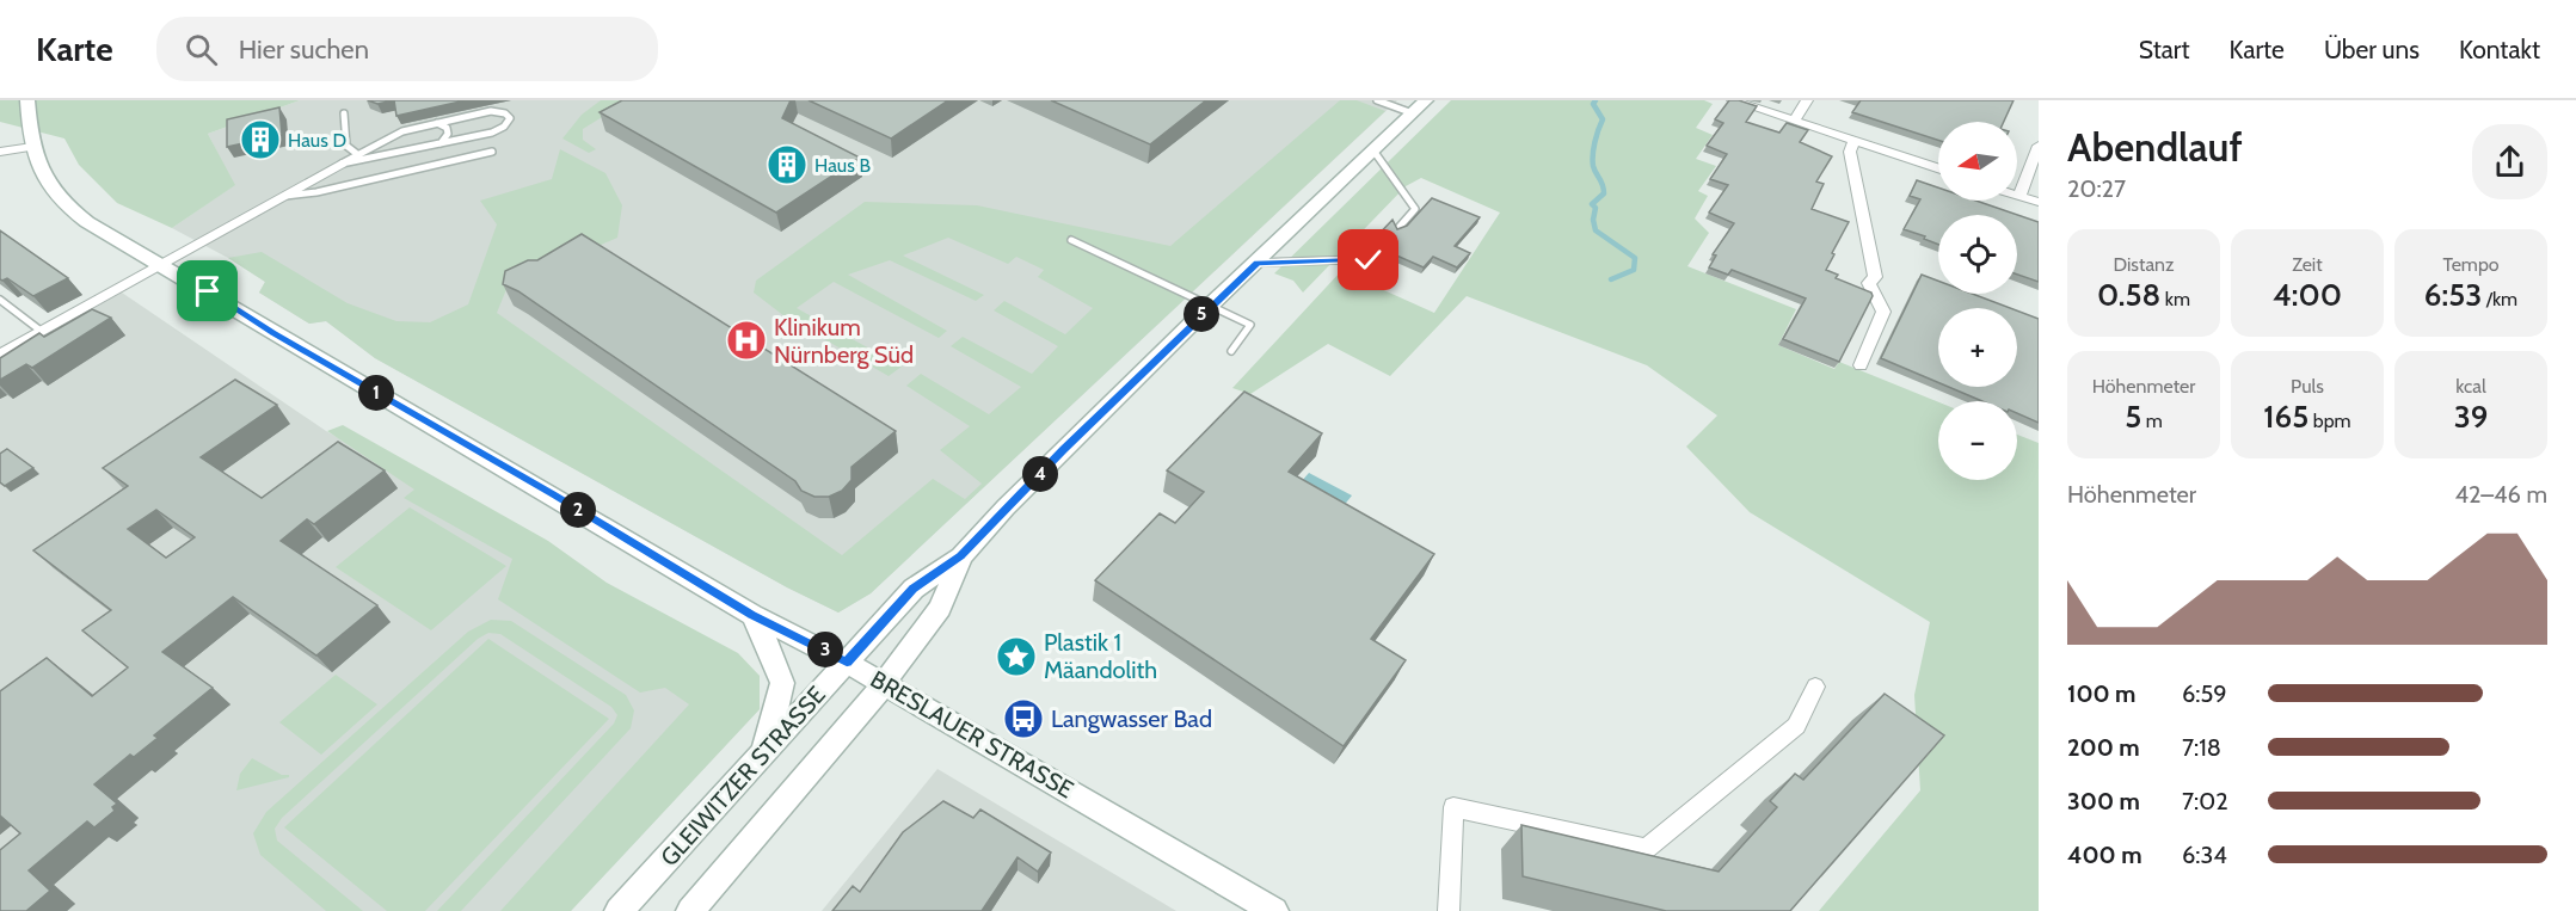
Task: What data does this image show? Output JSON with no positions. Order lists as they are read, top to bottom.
{
  "streets": {
    "main road": ["BRESLAUER STRASSE", "GLEIWITZER STRASSE"]
  },
  "crossings": [
    ["BRESLAUER STRASSE", "GLEIWITZER STRASSE"]
  ],
  "places": {
    "building": ["Haus D", "Haus B"],
    "hospital": ["Klinikum Nürnberg Süd"],
    "place": ["Plastik 1 Mäandolith"],
    "bus stop": ["Langwasser Bad"]
  },
  "north": "left",
  "page": {
    "header": "Karte",
    "search": "Hier suchen",
    "nav": [
      "Start",
      "Karte",
      "Über uns",
      "Kontakt"
    ],
    "heading": ["Abendlauf", "20:27"],
    "map_buttons": ["+", "−"],
    "stats": [
      ["Distanz", "0.58 km"],
      ["Zeit", "4:00"],
      ["Tempo", "6:53 /km"],
      ["Höhenmeter", "5 m"],
      ["Puls", "165 bpm"],
      ["kcal", "39"]
    ],
    "pins": [
      "5",
      "1",
      "4",
      "2",
      "3"
    ],
    "chart": ["Höhenmeter", "42–46 m"],
    "list": [
      {
        "name": "100 m",
        "note": "6:59"
      },
      {
        "name": "200 m",
        "note": "7:18"
      },
      {
        "name": "300 m",
        "note": "7:02"
      },
      {
        "name": "400 m",
        "note": "6:34"
      }
    ]
  }
}
